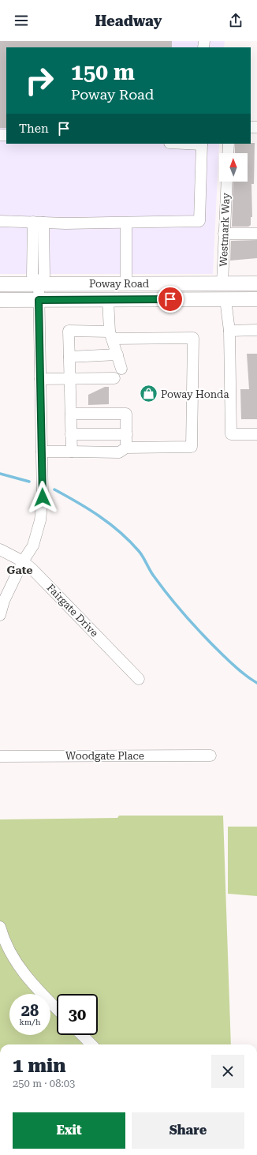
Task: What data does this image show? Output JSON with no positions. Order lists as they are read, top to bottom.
{
  "streets": {
    "main road": ["Poway Road"],
    "street": ["Westmark Way", "Fairgate Drive", "Woodgate Place"]
  },
  "crossings": [
    ["Westmark Way", "Poway Road"]
  ],
  "districts": ["Gate"],
  "places": {
    "shop": ["Poway Honda"]
  },
  "north": "top",
  "page": {
    "header": "Headway",
    "turn": ["150 m", "Poway Road"],
    "then": "Then",
    "speed": "28 km/h",
    "limit": "30",
    "heading": ["1 min", "250 m · 08:03"],
    "buttons": ["Exit", "Share"]
  }
}
